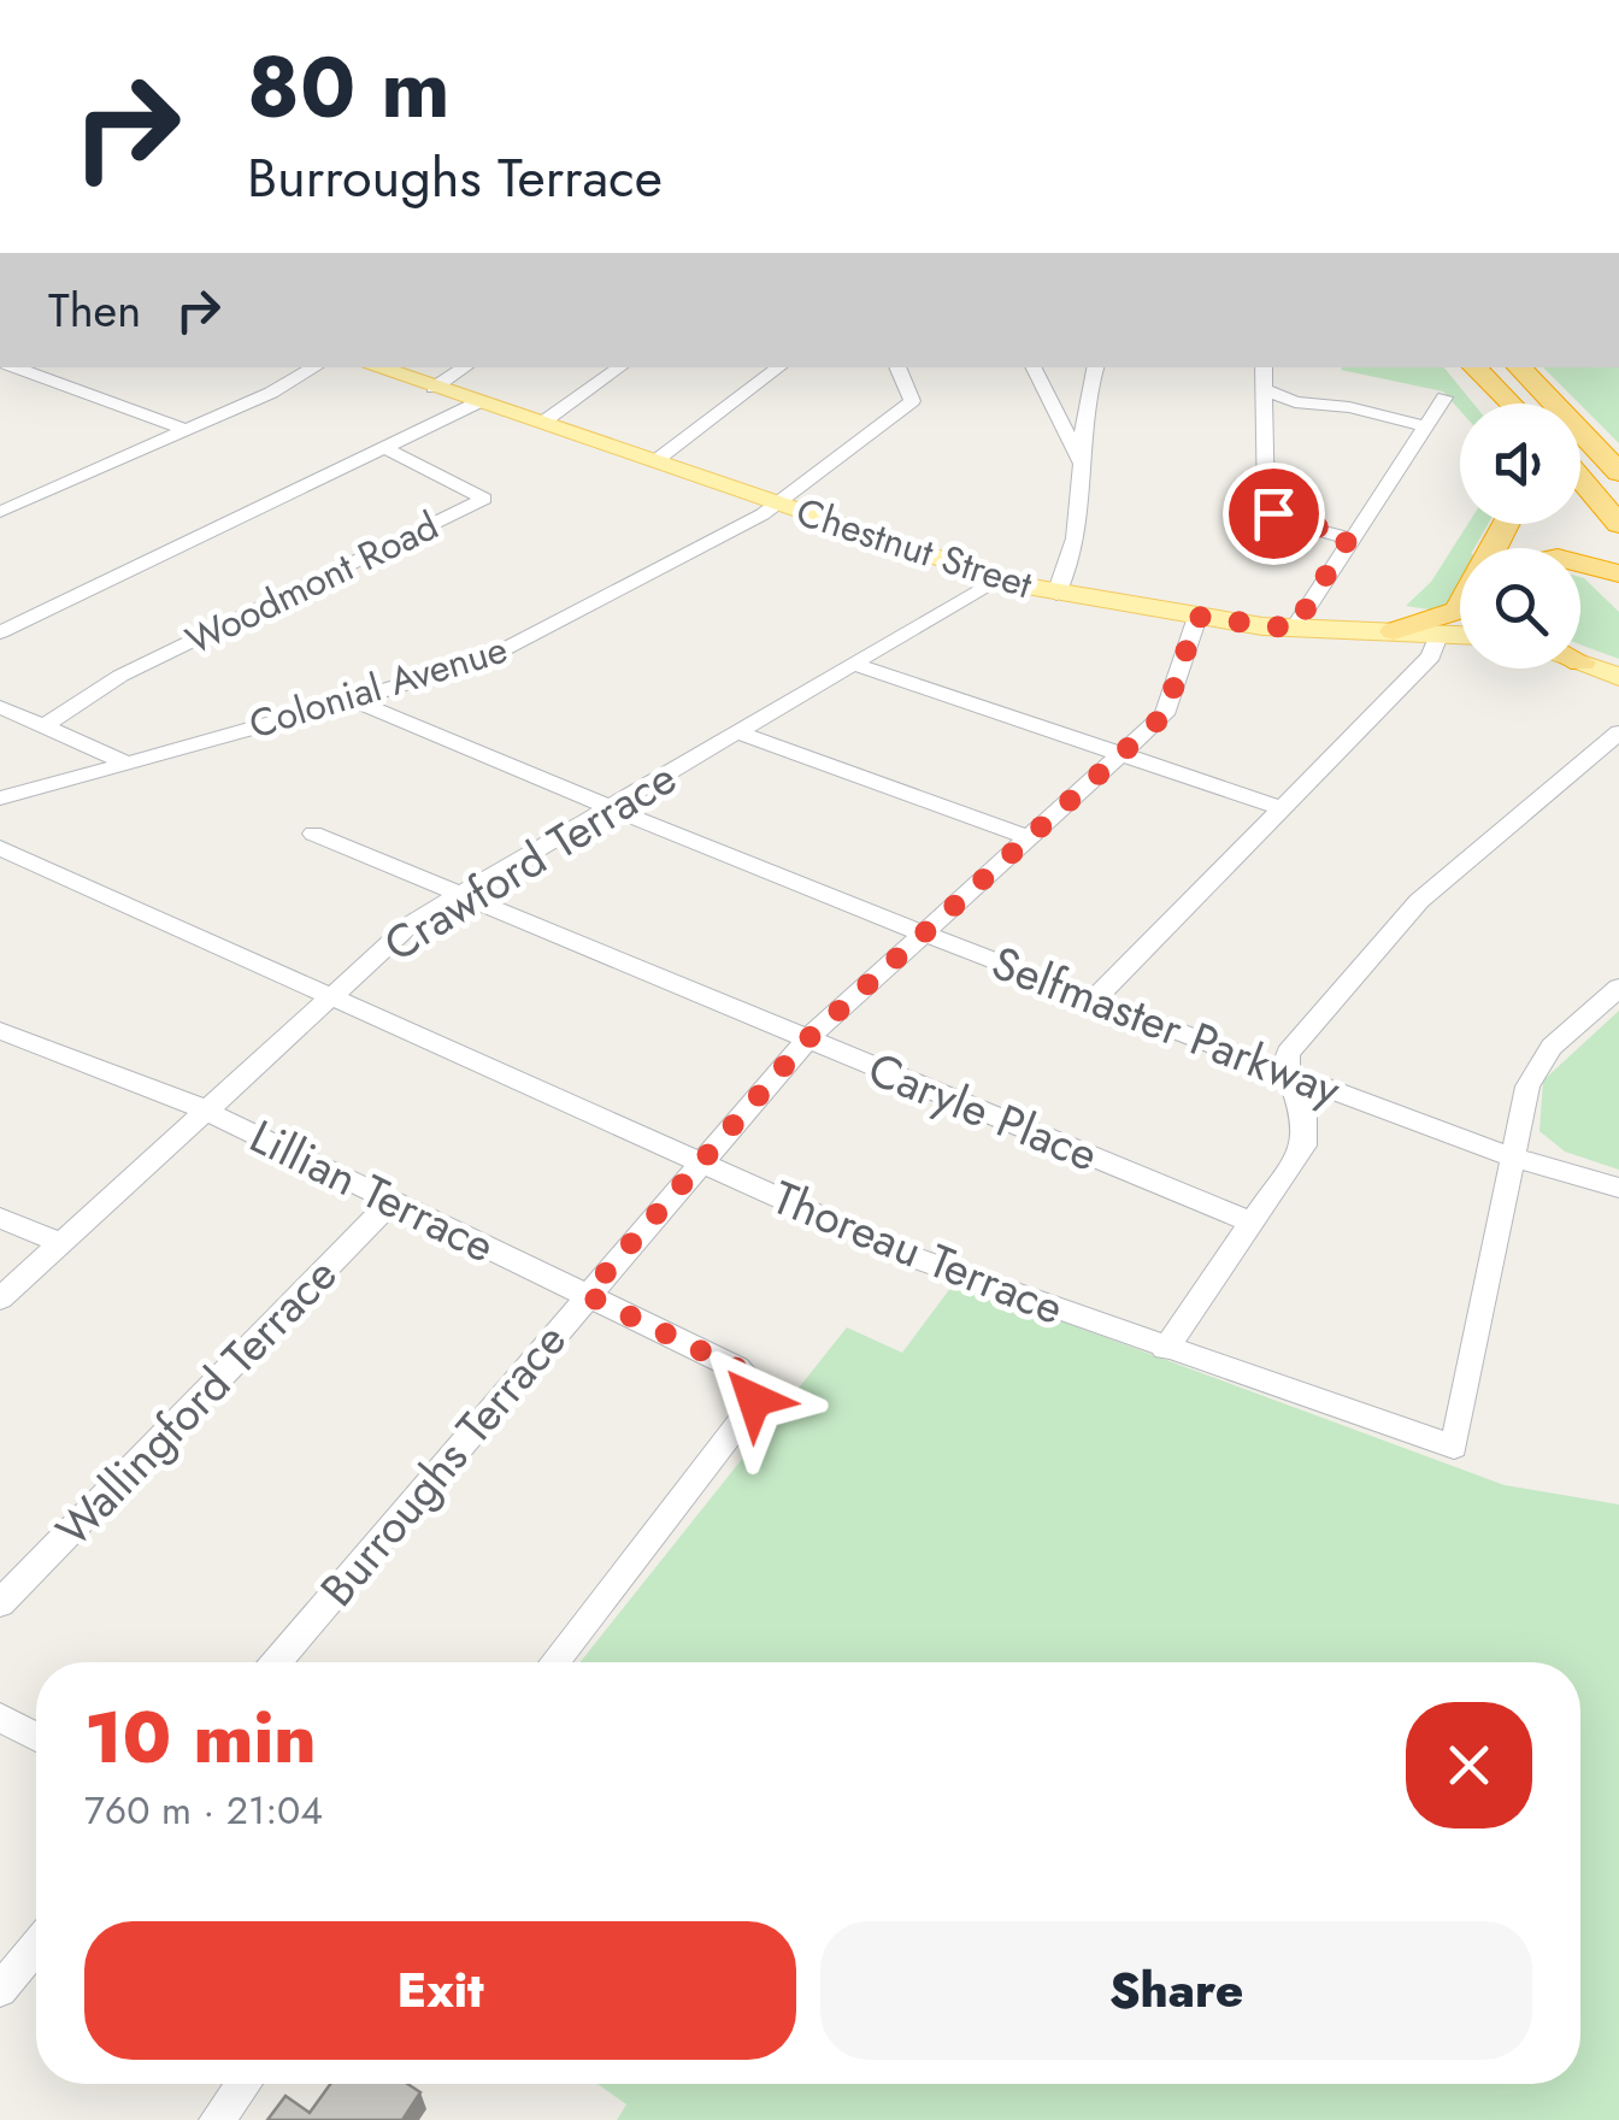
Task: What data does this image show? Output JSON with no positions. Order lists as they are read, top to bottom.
{
  "streets": {
    "main road": ["Chestnut Street"],
    "street": [
      "Woodmont Road",
      "Colonial Avenue",
      "Crawford Terrace",
      "Selfmaster Parkway",
      "Caryle Place",
      "Lillian Terrace",
      "Thoreau Terrace",
      "Wallingford Terrace",
      "Burroughs Terrace"
    ]
  },
  "crossings": [
    ["Chestnut Street", "Colonial Avenue"],
    ["Chestnut Street", "Crawford Terrace"],
    ["Chestnut Street", "Burroughs Terrace"],
    ["Colonial Avenue", "Selfmaster Parkway"],
    ["Crawford Terrace", "Selfmaster Parkway"],
    ["Crawford Terrace", "Caryle Place"],
    ["Crawford Terrace", "Lillian Terrace"],
    ["Crawford Terrace", "Thoreau Terrace"],
    ["Selfmaster Parkway", "Thoreau Terrace"],
    ["Selfmaster Parkway", "Burroughs Terrace"],
    ["Caryle Place", "Burroughs Terrace"],
    ["Lillian Terrace", "Wallingford Terrace"],
    ["Lillian Terrace", "Burroughs Terrace"],
    ["Thoreau Terrace", "Burroughs Terrace"]
  ],
  "page": {
    "turn": ["80 m", "Burroughs Terrace"],
    "then": "Then",
    "heading": ["10 min", "760 m · 21:04"],
    "buttons": ["Exit", "Share"]
  }
}
